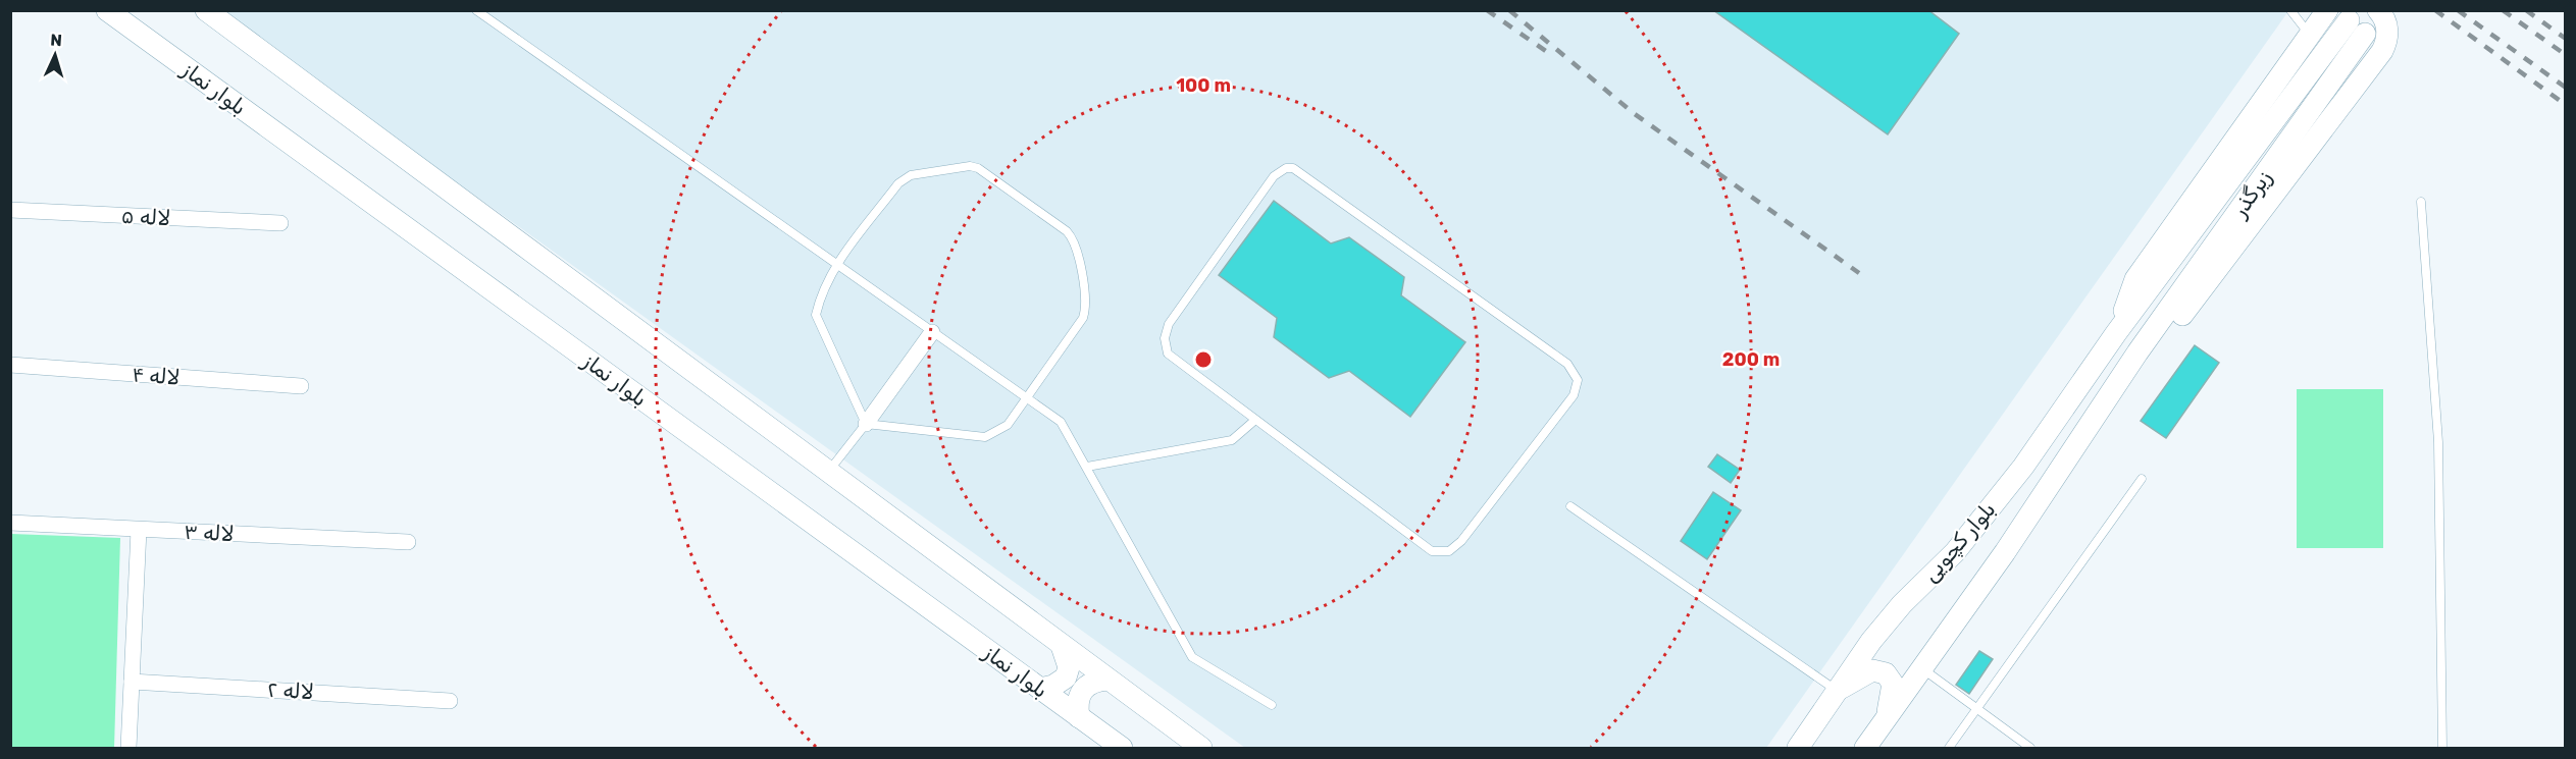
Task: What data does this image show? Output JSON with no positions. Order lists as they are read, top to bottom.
{
  "streets": {
    "main road": ["بلوار نماز", "زیرگذر", "بلوار کچویی"],
    "street": [
      "لاله ۵",
      "لاله ۴",
      "لاله ۳",
      "لاله ۲"
    ]
  },
  "crossings": [
    ["زیرگذر", "بلوار کچویی"]
  ],
  "north": "top",
  "rings": ["100 m", "200 m"]
}
